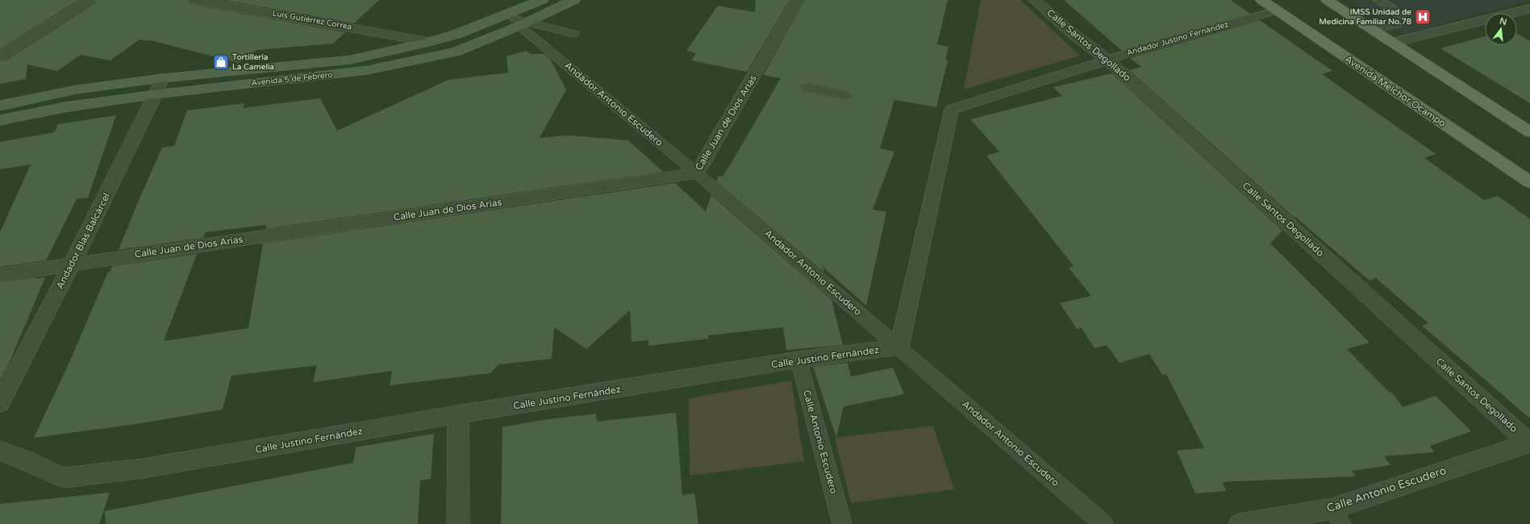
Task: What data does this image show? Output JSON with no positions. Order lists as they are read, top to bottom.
{
  "streets": {
    "main road": ["Avenida Melchor Ocampo"],
    "street": [
      "Luis Gutiérrez Correa",
      "Andador Justino Fernández",
      "Calle Santos Degollado",
      "Avenida 5 de Febrero",
      "Calle Juan de Dios Arias",
      "Andador Blas Balcárcel",
      "Calle Justino Fernández",
      "Calle Antonio Escudero"
    ],
    "lane": ["Andador Antonio Escudero"]
  },
  "crossings": [
    ["Luis Gutiérrez Correa", "Avenida 5 de Febrero"],
    ["Andador Justino Fernández", "Calle Santos Degollado"],
    ["Andador Justino Fernández", "Avenida Melchor Ocampo"],
    ["Andador Justino Fernández", "Andador Antonio Escudero"],
    ["Andador Justino Fernández", "Calle Justino Fernández"],
    ["Calle Santos Degollado", "Calle Antonio Escudero"],
    ["Avenida 5 de Febrero", "Andador Antonio Escudero"],
    ["Avenida 5 de Febrero", "Andador Blas Balcárcel"],
    ["Andador Antonio Escudero", "Calle Juan de Dios Arias"],
    ["Andador Antonio Escudero", "Calle Justino Fernández"],
    ["Calle Juan de Dios Arias", "Andador Blas Balcárcel"],
    ["Calle Justino Fernández", "Calle Antonio Escudero"]
  ],
  "places": {
    "hospital": ["IMSS Unidad de Medicina Familiar No.78"],
    "shop": ["Tortillería La Camelia"]
  },
  "north": "top"
}
